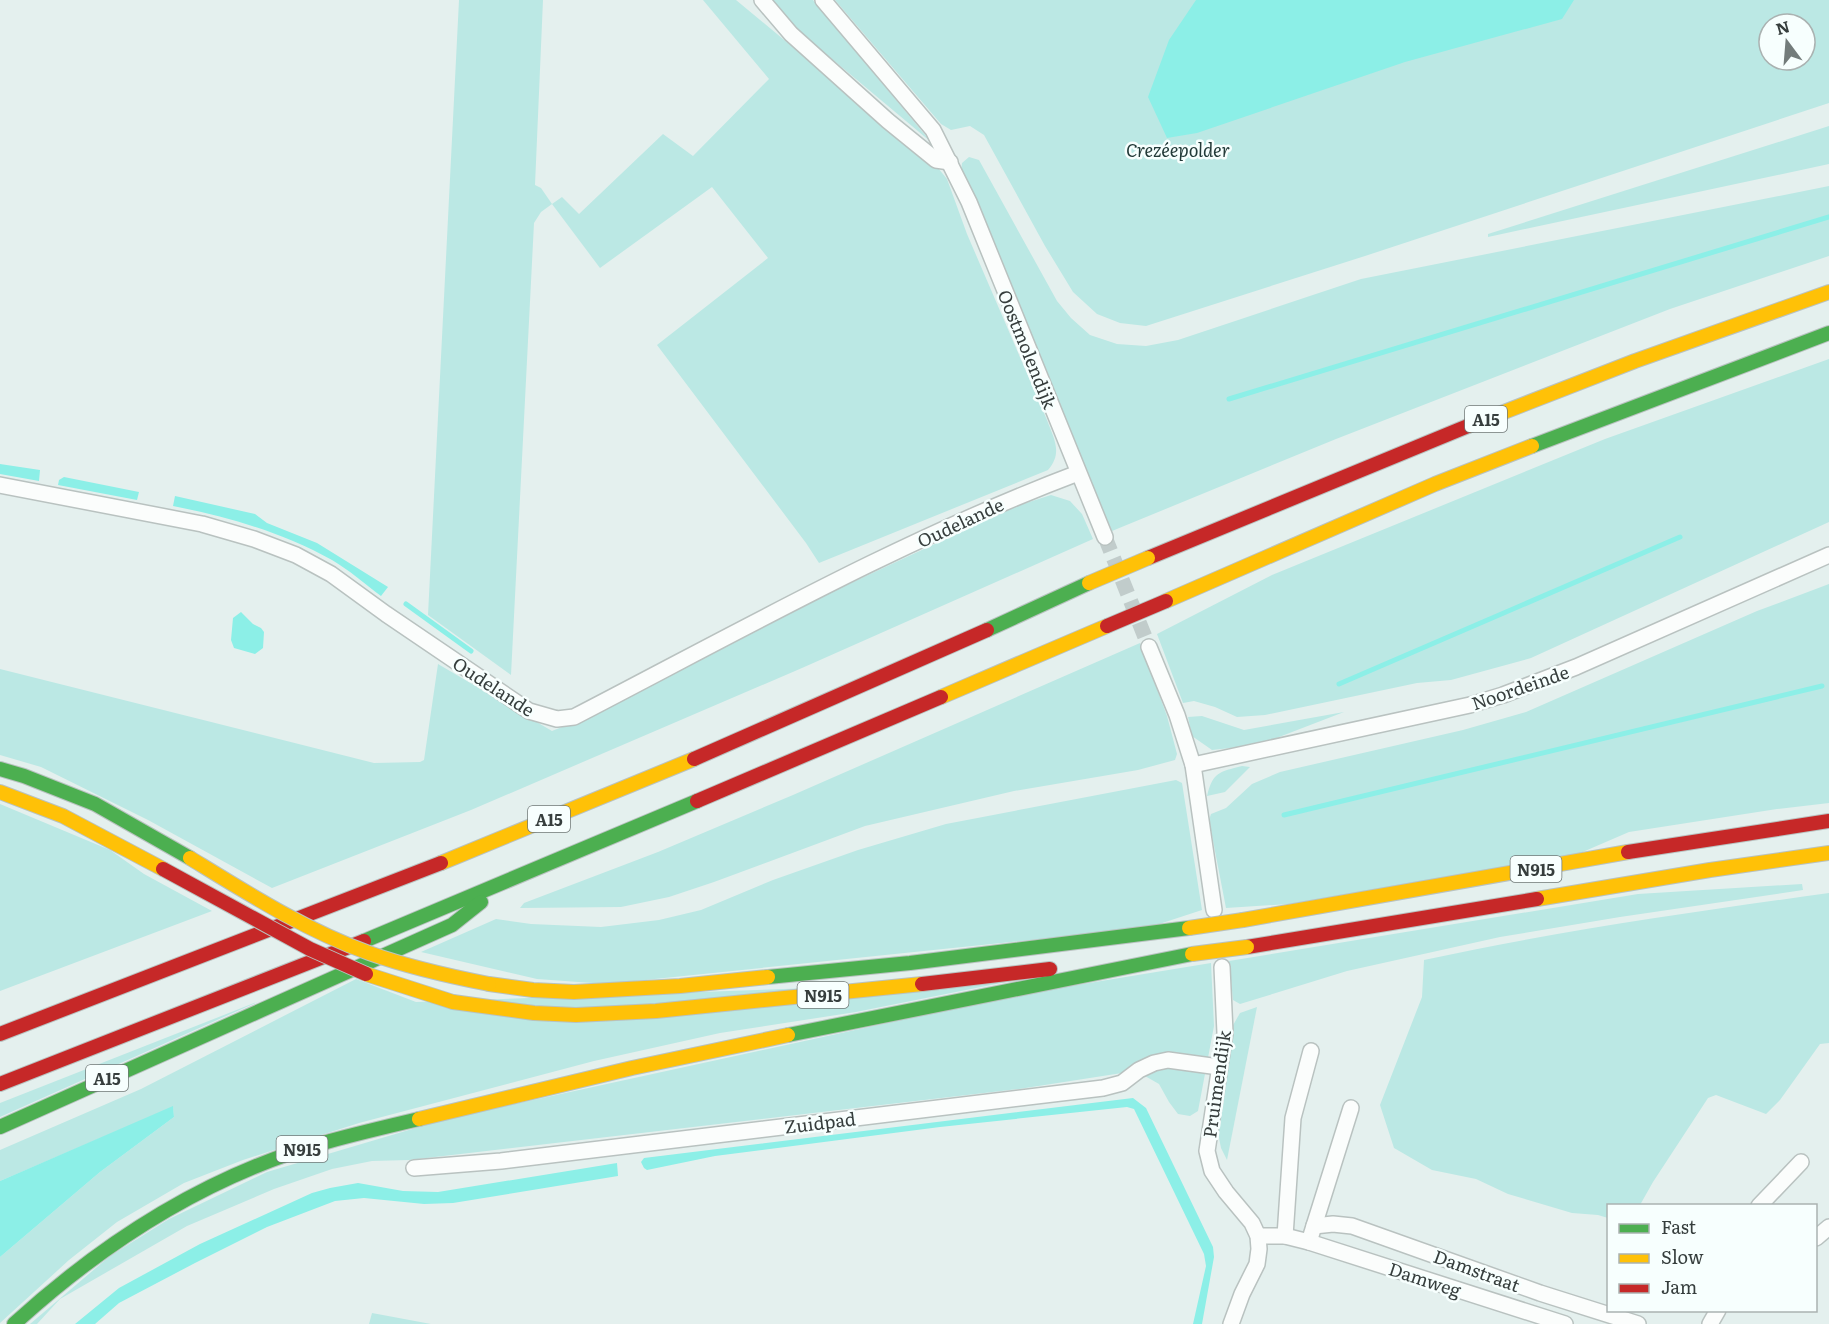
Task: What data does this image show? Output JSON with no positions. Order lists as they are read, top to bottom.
{
  "streets": {
    "main road": ["A15", "N915"],
    "street": [
      "Oostmolendijk",
      "Oudelande",
      "Noordeinde",
      "Pruimendijk",
      "Zuidpad",
      "Damstraat",
      "Damweg"
    ]
  },
  "crossings": [
    ["Oostmolendijk", "Oudelande"],
    ["Pruimendijk", "Zuidpad"],
    ["Pruimendijk", "Damweg"]
  ],
  "parks": ["Crezéepolder"],
  "legend": ["Fast", "Slow", "Jam"],
  "north": "top"
}
